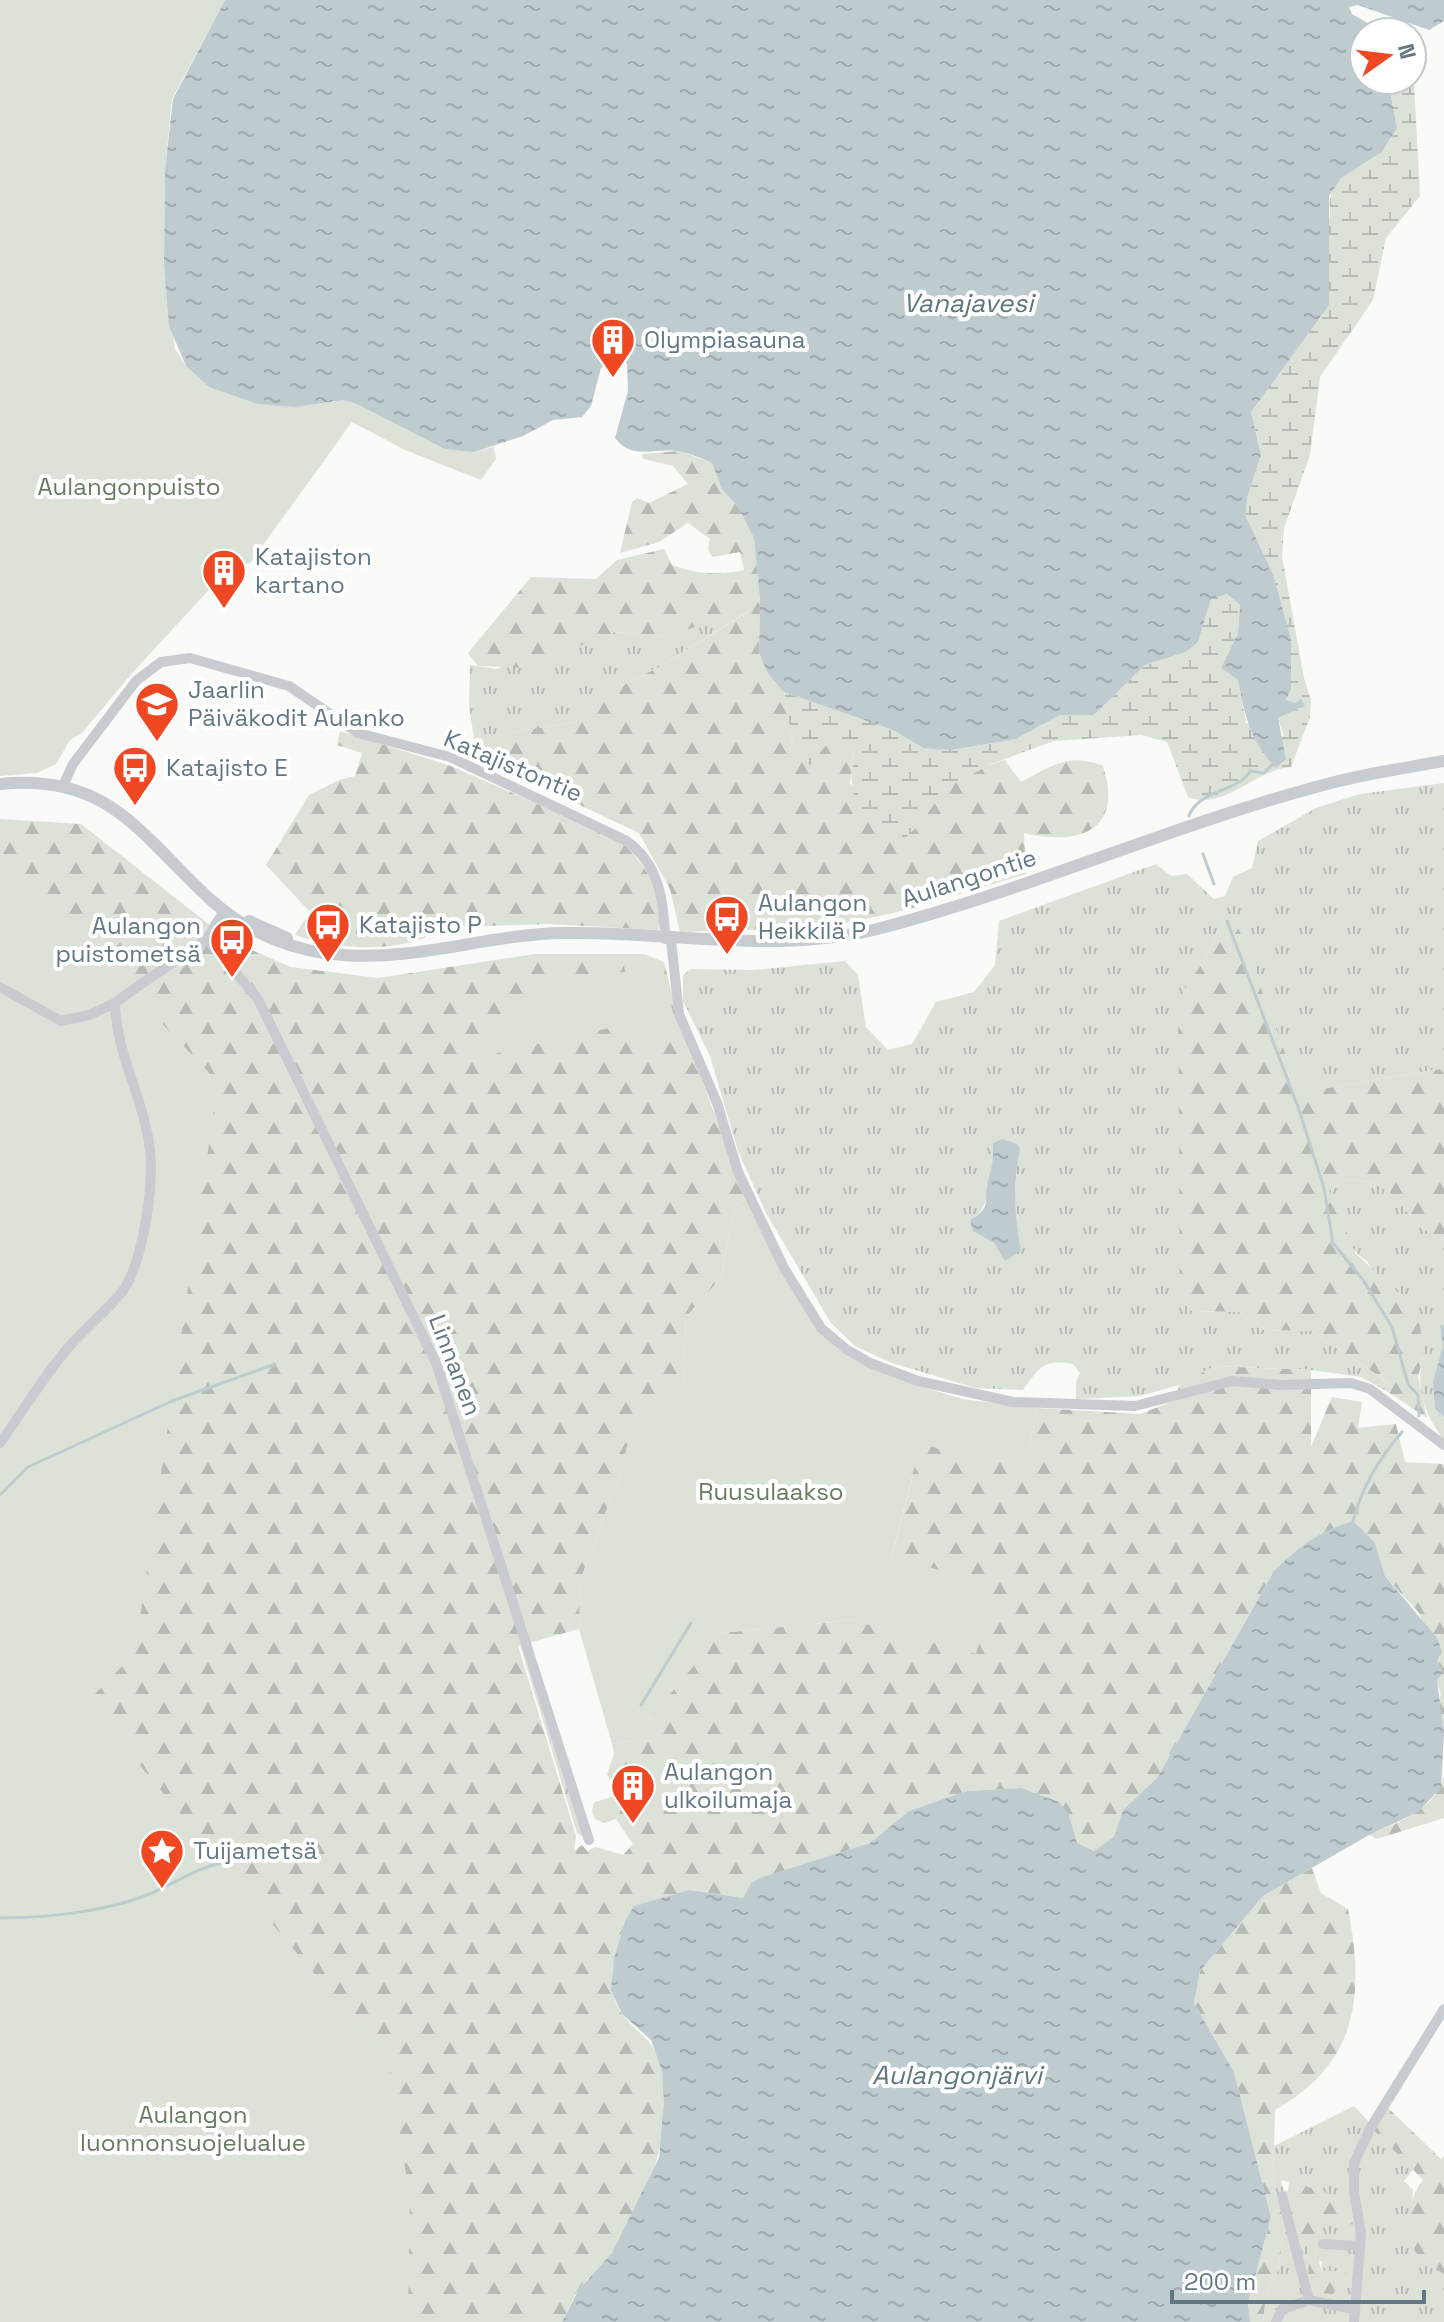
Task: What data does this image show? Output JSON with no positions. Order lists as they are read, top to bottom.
{
  "streets": {
    "street": ["Katajistontie", "Aulangontie", "Linnanen"]
  },
  "crossings": [
    ["Katajistontie", "Aulangontie"]
  ],
  "water": ["Vanajavesi", "Aulangonjärvi"],
  "parks": ["Aulangonpuisto", "Ruusulaakso", "Aulangon luonnonsuojelualue"],
  "places": {
    "building": ["Olympiasauna", "Katajiston kartano", "Aulangon ulkoilumaja"],
    "school or university": ["Jaarlin Päiväkodit Aulanko"],
    "bus stop": [
      "Katajisto E",
      "Aulangon Heikkilä P",
      "Katajisto P",
      "Aulangon puistometsä"
    ],
    "place": ["Tuijametsä"]
  },
  "scale_bar": "200 m",
  "north": "right"
}
